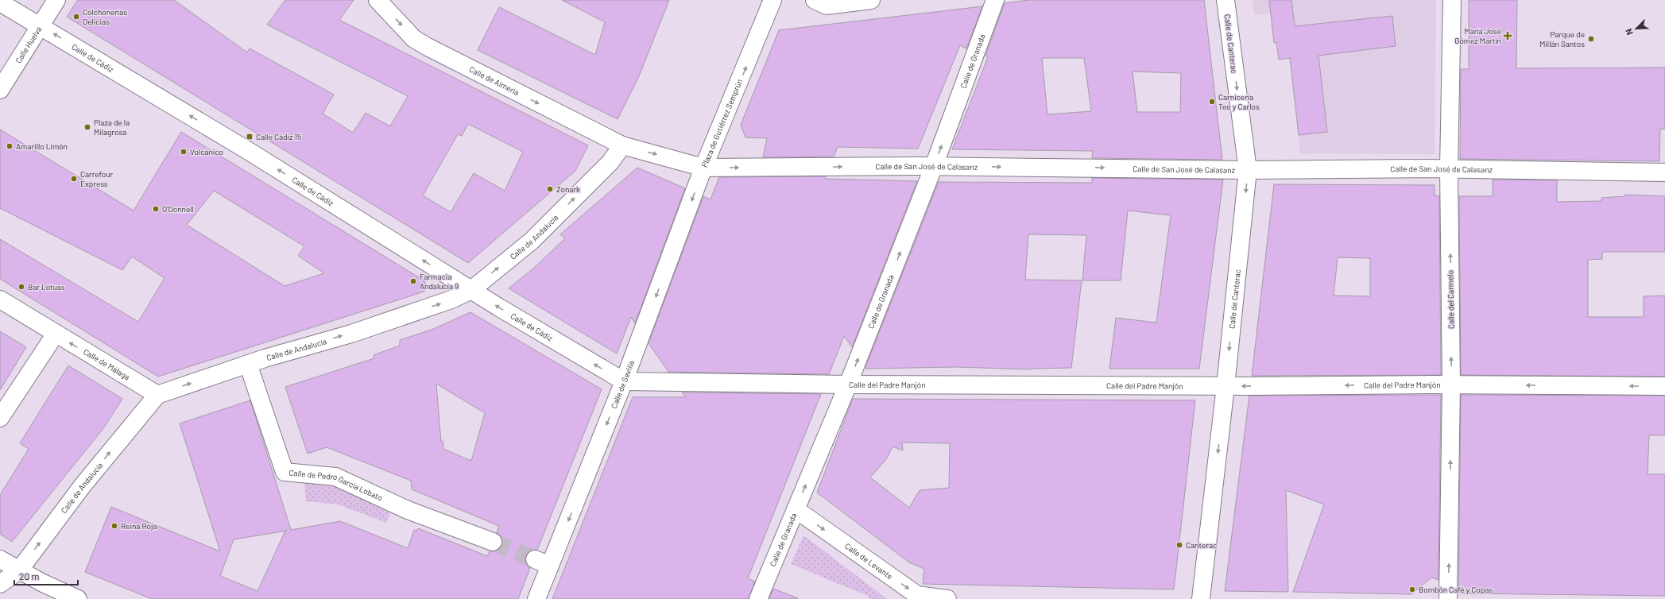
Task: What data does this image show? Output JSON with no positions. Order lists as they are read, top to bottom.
{
  "streets": {
    "street": [
      "Calle de Canterac",
      "Calle Huelva",
      "Calle de Cádiz",
      "Calle de Granada",
      "Calle de Almería",
      "Plaza de Gutiérrez Semprún",
      "Calle de San José de Calasanz",
      "Calle de Andalucía",
      "Calle del Carmelo",
      "Calle de Málaga",
      "Calle de Sevilla",
      "Calle del Padre Manjón",
      "Calle de Pedro García Lobato",
      "Calle de Levante"
    ]
  },
  "crossings": [
    ["Calle de Canterac", "Calle de San José de Calasanz"],
    ["Calle de Canterac", "Calle del Padre Manjón"],
    ["Calle Huelva", "Calle de Cádiz"],
    ["Calle de Cádiz", "Calle de Andalucía"],
    ["Calle de Cádiz", "Calle de Sevilla"],
    ["Calle de Cádiz", "Calle del Padre Manjón"],
    ["Calle de Granada", "Calle de San José de Calasanz"],
    ["Calle de Granada", "Calle del Padre Manjón"],
    ["Calle de Granada", "Calle de Levante"],
    ["Calle de Almería", "Plaza de Gutiérrez Semprún"],
    ["Calle de Almería", "Calle de Andalucía"],
    ["Plaza de Gutiérrez Semprún", "Calle de San José de Calasanz"],
    ["Plaza de Gutiérrez Semprún", "Calle de Andalucía"],
    ["Plaza de Gutiérrez Semprún", "Calle de Sevilla"],
    ["Calle de San José de Calasanz", "Calle del Carmelo"],
    ["Calle de San José de Calasanz", "Calle de Sevilla"],
    ["Calle de Andalucía", "Calle de Málaga"],
    ["Calle de Andalucía", "Calle de Pedro García Lobato"],
    ["Calle del Carmelo", "Calle del Padre Manjón"],
    ["Calle de Sevilla", "Calle del Padre Manjón"]
  ],
  "one_way": [
    "Calle de Canterac",
    "Calle de Cádiz",
    "Calle de Granada",
    "Calle de Almería",
    "Calle de San José de Calasanz",
    "Calle de Andalucía",
    "Calle del Carmelo",
    "Calle de Málaga",
    "Calle de Sevilla",
    "Calle del Padre Manjón",
    "Calle de Levante"
  ],
  "places": {
    "other": [
      "Colchonerías Delicias",
      "Parque de Millán Santos",
      "Carnicería Teo y Carlos",
      "Plaza de la Milagrosa",
      "Amarillo Limón",
      "Volcánico",
      "Carrefour Express",
      "Zonark",
      "O'Donnell",
      "Farmacia Andalucía 9",
      "Bar Lotuss",
      "Reina Roja",
      "Canterac",
      "Bombón Café y Copas"
    ],
    "health": ["María José Gómez Martín"],
    "transit": ["Calle Cádiz 15"]
  },
  "scale_bar": "20 m",
  "north": "bottom left"
}
